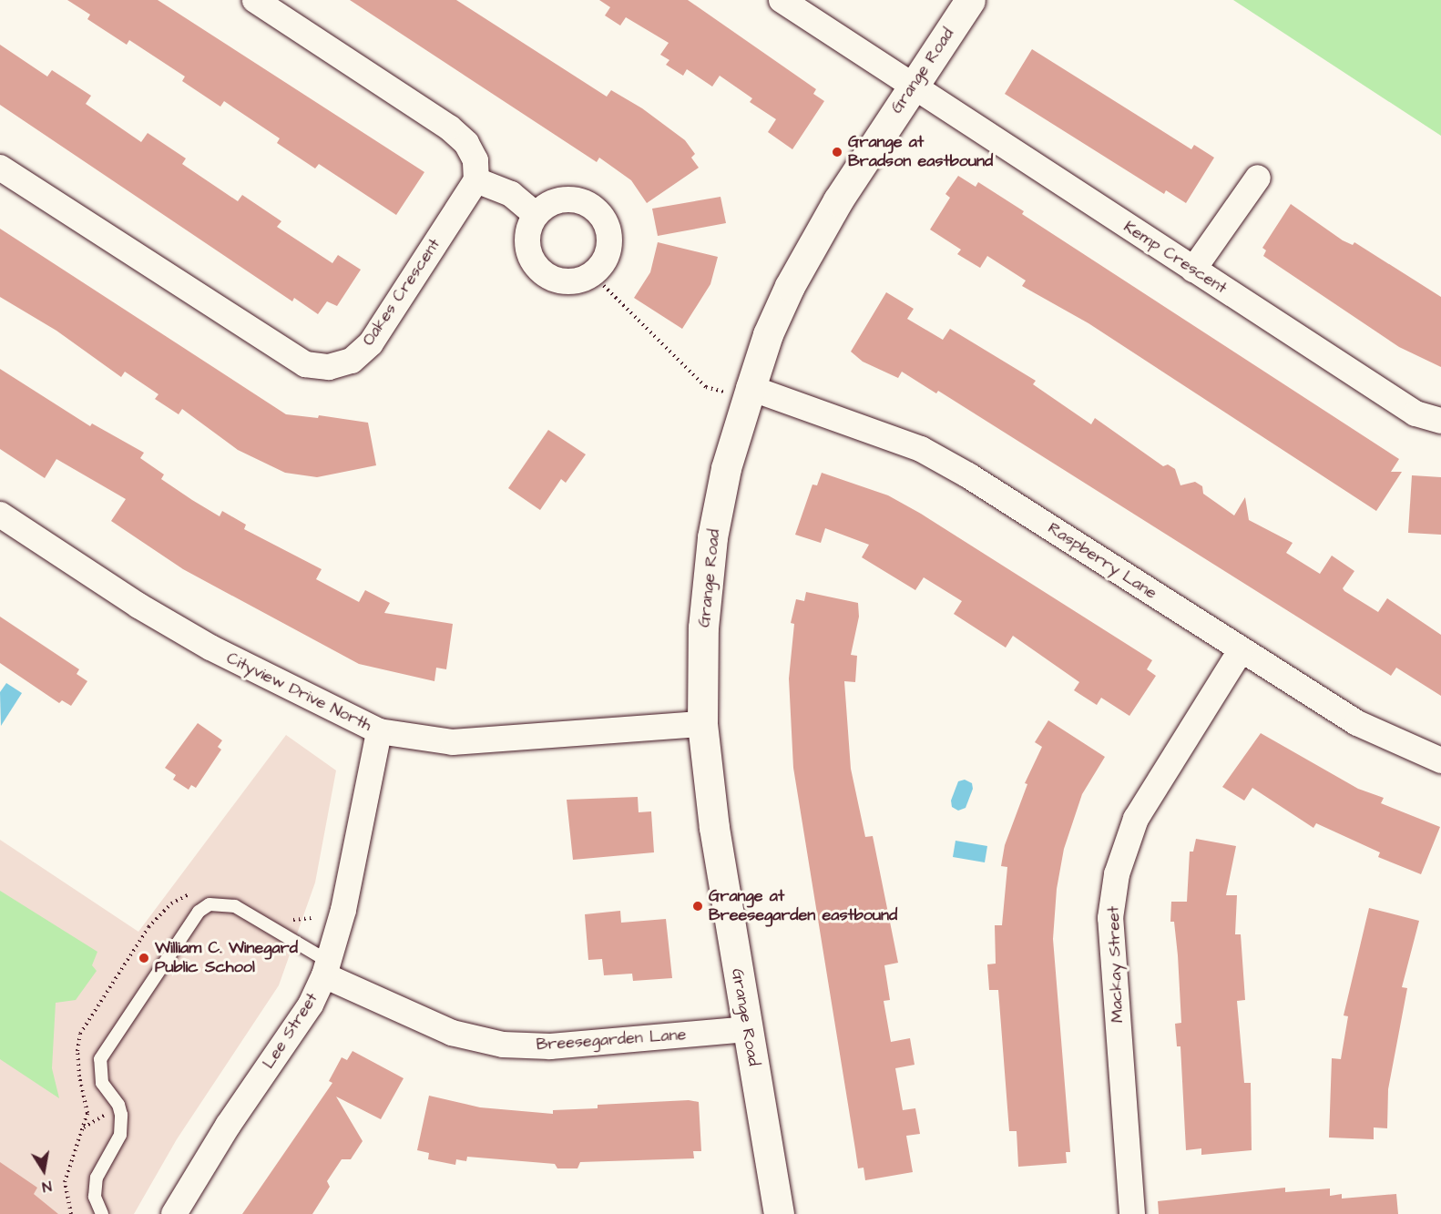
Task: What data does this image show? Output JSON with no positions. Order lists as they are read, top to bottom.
{
  "streets": {
    "main road": ["Grange Road"],
    "street": [
      "Kemp Crescent",
      "Oakes Crescent",
      "Raspberry Lane",
      "Cityview Drive North",
      "Mackay Street",
      "Lee Street",
      "Breesegarden Lane"
    ]
  },
  "crossings": [
    ["Grange Road", "Kemp Crescent"],
    ["Grange Road", "Raspberry Lane"],
    ["Grange Road", "Cityview Drive North"],
    ["Grange Road", "Breesegarden Lane"],
    ["Raspberry Lane", "Mackay Street"],
    ["Cityview Drive North", "Lee Street"],
    ["Lee Street", "Breesegarden Lane"]
  ],
  "places": ["Grange at Bradson eastbound", "Grange at Breesegarden eastbound", "William C. Winegard Public School"],
  "north": "bottom"
}
